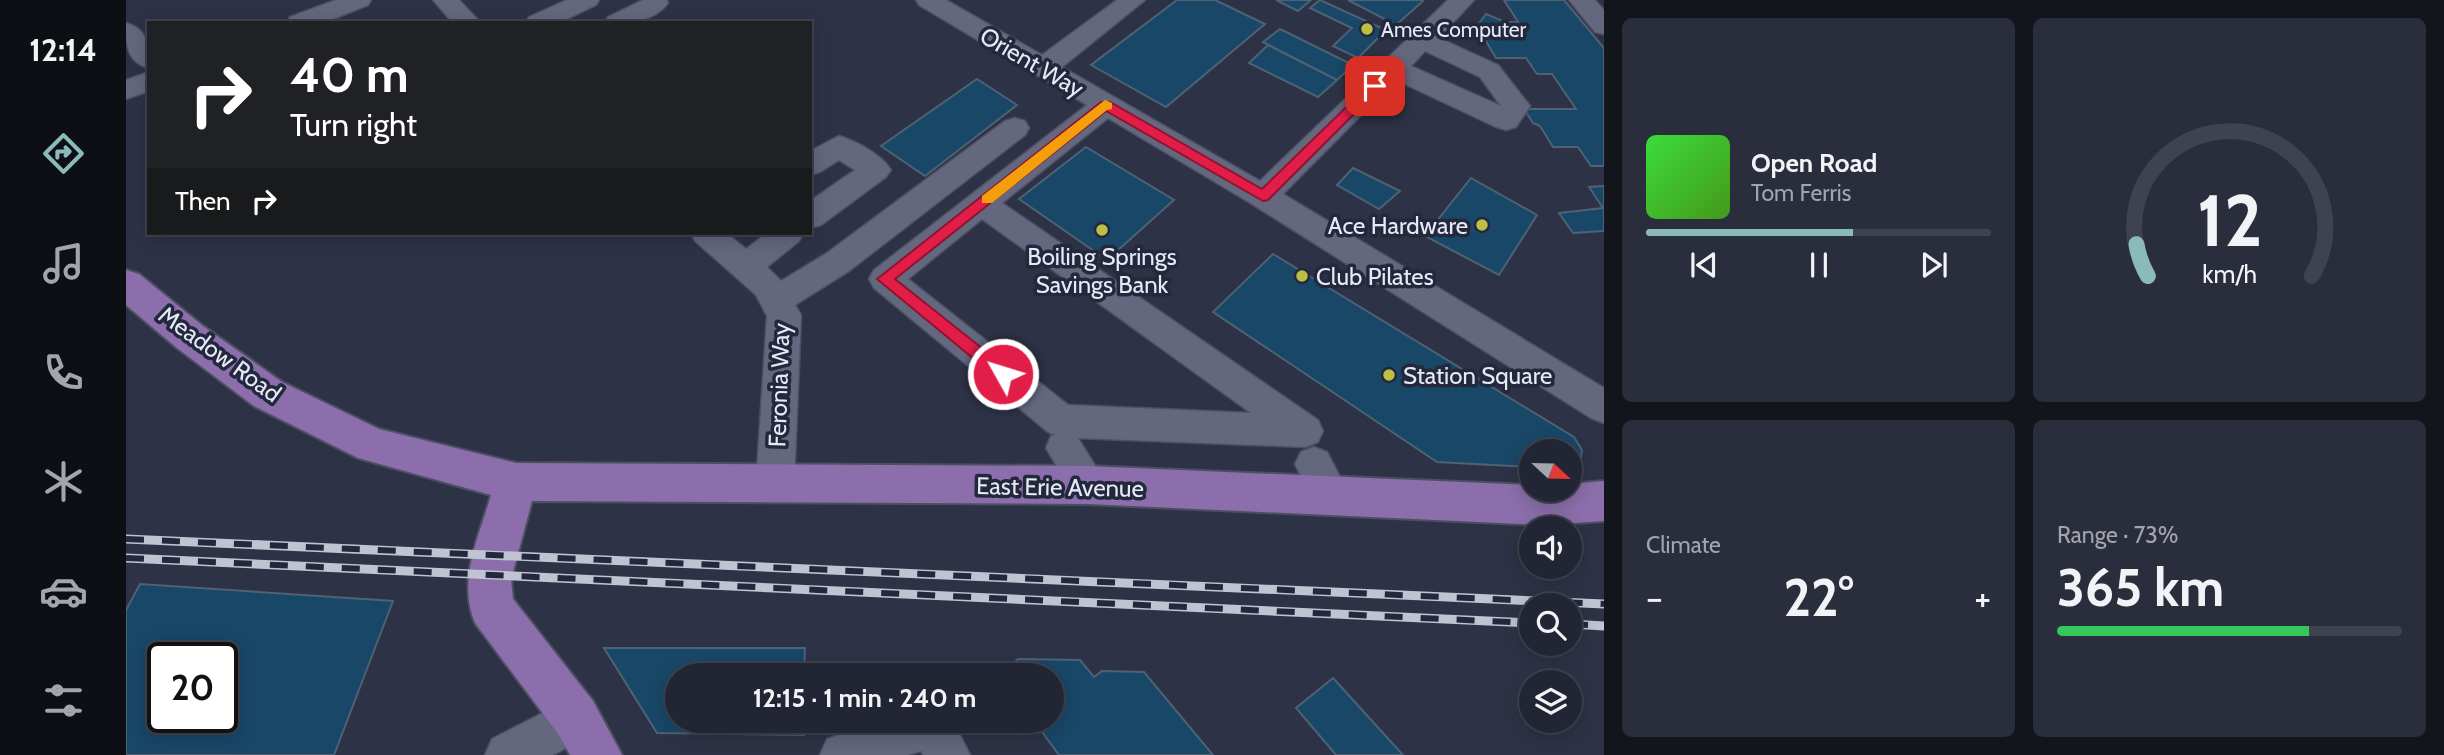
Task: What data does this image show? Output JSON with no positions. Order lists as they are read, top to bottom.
{
  "streets": {
    "main road": ["Meadow Road", "East Erie Avenue"],
    "street": ["Orient Way", "Feronia Way"]
  },
  "crossings": [
    ["Meadow Road", "East Erie Avenue"],
    ["Feronia Way", "East Erie Avenue"]
  ],
  "places": [
    "Ames Computer",
    "Ace Hardware",
    "Boiling Springs Savings Bank",
    "Club Pilates",
    "Station Square"
  ],
  "north": "right",
  "page": {
    "tabs": "12:14",
    "turn": ["40 m", "Turn right"],
    "song": ["Open Road", "Tom Ferris"],
    "then": "Then",
    "tile": [
      "Climate",
      ["Range · 73%", "365 km"]
    ],
    "heat": ["−", "22°", "+"],
    "limit": "20",
    "trip": "12:15 · 1 min · 240 m",
    "gauge": ["12", "km/h"]
  }
}
